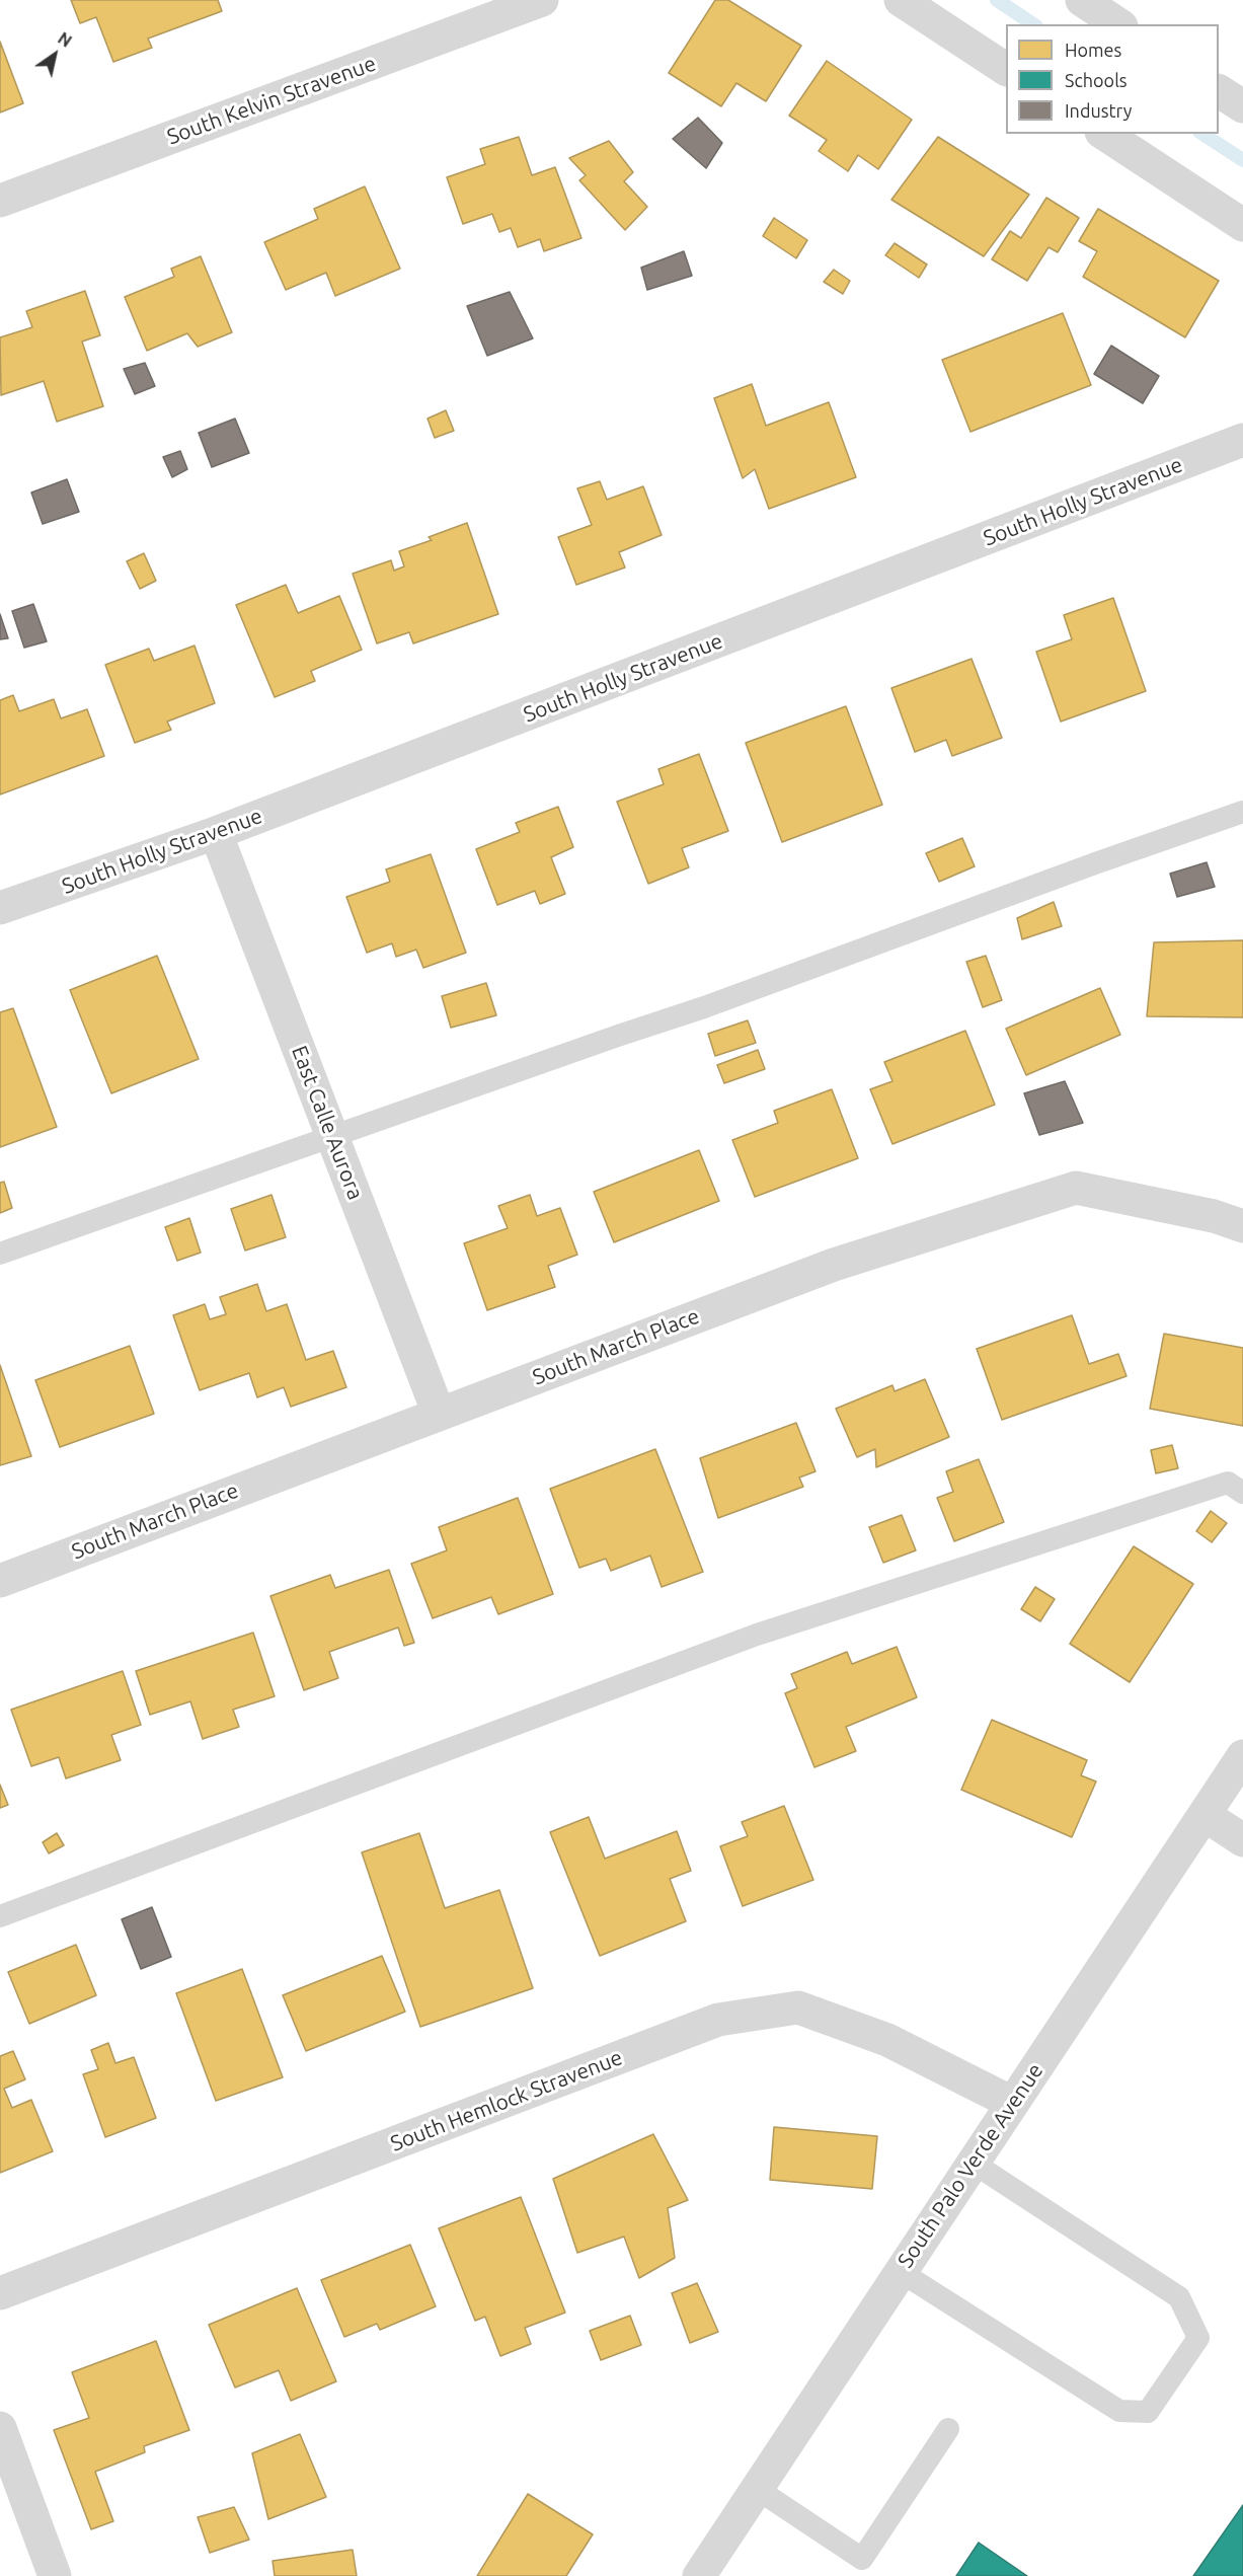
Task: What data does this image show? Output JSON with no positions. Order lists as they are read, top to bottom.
{
  "streets": {
    "street": [
      "South Kelvin Stravenue",
      "South Holly Stravenue",
      "East Calle Aurora",
      "South March Place",
      "South Hemlock Stravenue",
      "South Palo Verde Avenue"
    ]
  },
  "crossings": [
    ["South Holly Stravenue", "East Calle Aurora"],
    ["East Calle Aurora", "South March Place"],
    ["South Hemlock Stravenue", "South Palo Verde Avenue"]
  ],
  "legend": ["Homes", "Schools", "Industry"],
  "north": "top right"
}
